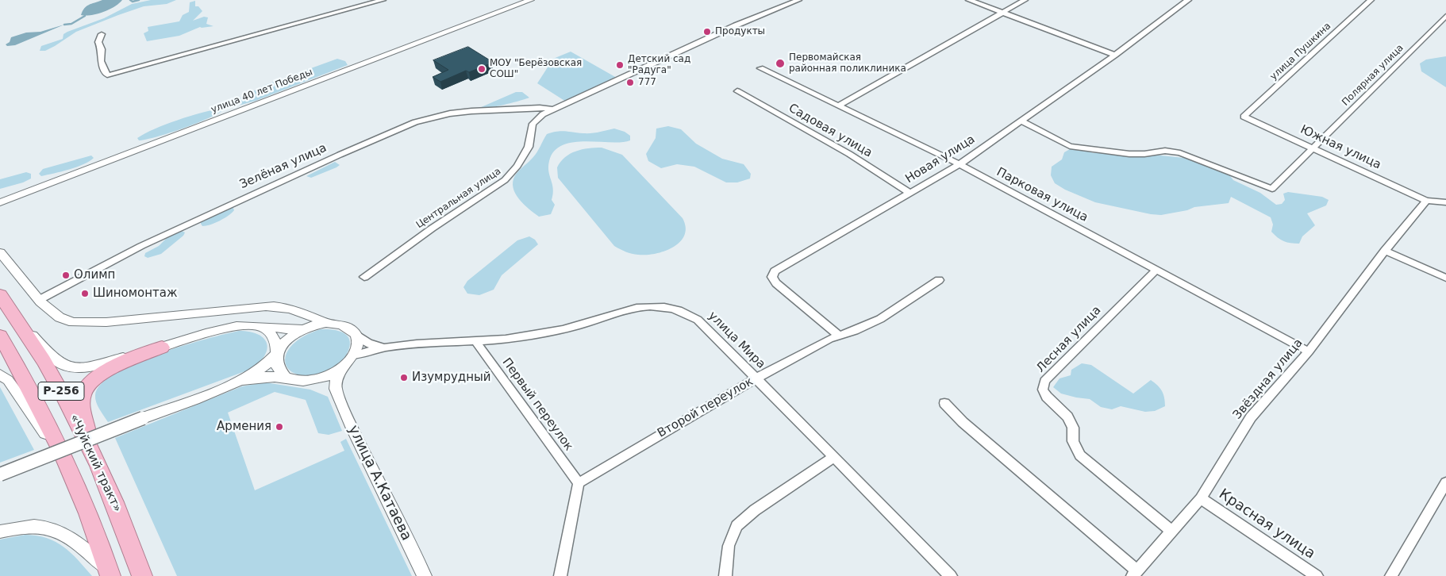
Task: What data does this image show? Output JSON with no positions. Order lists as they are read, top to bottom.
{
  "streets": {
    "highway": ["Р-256", "«Чуйский тракт»"],
    "street": [
      "улица Пушкина",
      "Полярная улица",
      "улица 40 лет Победы",
      "Садовая улица",
      "Южная улица",
      "Новая улица",
      "Зелёная улица",
      "Парковая улица",
      "Центральная улица",
      "Лесная улица",
      "улица Мира",
      "Звёздная улица",
      "Первый переулок",
      "Второй переулок",
      "улица А.Катаева",
      "Красная улица"
    ]
  },
  "crossings": [
    ["улица Пушкина", "Южная улица"],
    ["Полярная улица", "Южная улица"],
    ["Полярная улица", "Новая улица"],
    ["Садовая улица", "Новая улица"],
    ["Южная улица", "Звёздная улица"],
    ["Новая улица", "Парковая улица"],
    ["Новая улица", "Второй переулок"],
    ["Зелёная улица", "Центральная улица"],
    ["Парковая улица", "Лесная улица"],
    ["Парковая улица", "Звёздная улица"],
    ["Лесная улица", "Звёздная улица"],
    ["улица Мира", "Первый переулок"],
    ["улица Мира", "Второй переулок"],
    ["Звёздная улица", "Красная улица"],
    ["Первый переулок", "Второй переулок"]
  ],
  "places": [
    "Продукты",
    "Первомайская районная поликлиника",
    "Детский сад \"Радуга\"",
    "МОУ \"Берёзовская СОШ\"",
    "777",
    "Олимп",
    "Шиномонтаж",
    "Изумрудный",
    "Армения"
  ]
}
